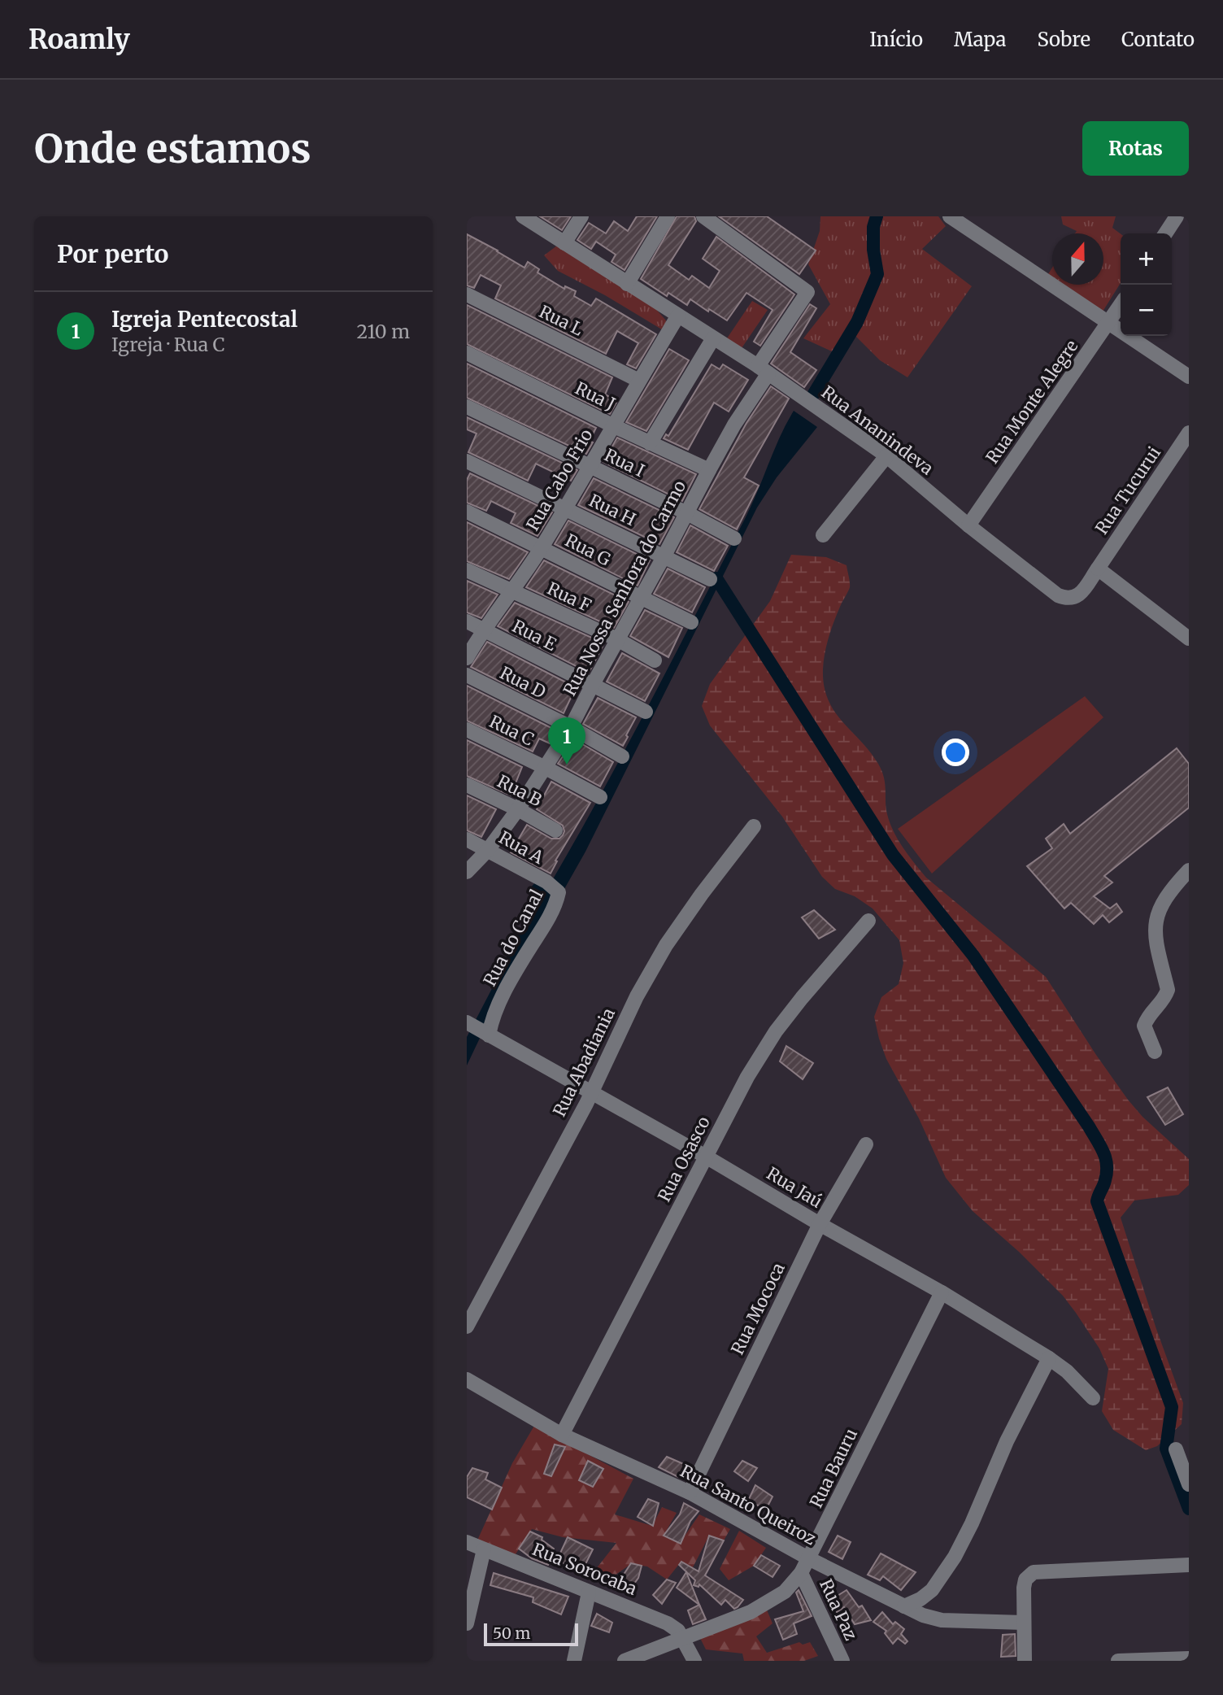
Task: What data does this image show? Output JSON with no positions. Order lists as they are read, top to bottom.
{
  "streets": {
    "street": [
      "Rua L",
      "Rua J",
      "Rua Monte Alegre",
      "Rua Ananindeva",
      "Rua I",
      "Rua Cabo Frio",
      "Rua Tucurui",
      "Rua H",
      "Rua G",
      "Rua Nossa Senhora do Carmo",
      "Rua F",
      "Rua E",
      "Rua D",
      "Rua C",
      "Rua B",
      "Rua A",
      "Rua do Canal",
      "Rua Abadiania",
      "Rua Osasco",
      "Rua Jaú",
      "Rua Mococa",
      "Rua Bauru",
      "Rua Santo Queiroz",
      "Rua Sorocaba",
      "Rua Paz"
    ]
  },
  "crossings": [
    ["Rua L", "Rua Cabo Frio"],
    ["Rua J", "Rua Cabo Frio"],
    ["Rua J", "Rua Nossa Senhora do Carmo"],
    ["Rua Monte Alegre", "Rua Ananindeva"],
    ["Rua Ananindeva", "Rua Cabo Frio"],
    ["Rua Ananindeva", "Rua Tucurui"],
    ["Rua Ananindeva", "Rua Nossa Senhora do Carmo"],
    ["Rua I", "Rua Cabo Frio"],
    ["Rua I", "Rua Nossa Senhora do Carmo"],
    ["Rua Cabo Frio", "Rua H"],
    ["Rua Cabo Frio", "Rua G"],
    ["Rua Cabo Frio", "Rua F"],
    ["Rua Cabo Frio", "Rua E"],
    ["Rua H", "Rua Nossa Senhora do Carmo"],
    ["Rua G", "Rua Nossa Senhora do Carmo"],
    ["Rua Nossa Senhora do Carmo", "Rua F"],
    ["Rua Nossa Senhora do Carmo", "Rua E"],
    ["Rua Nossa Senhora do Carmo", "Rua D"],
    ["Rua Nossa Senhora do Carmo", "Rua C"],
    ["Rua Nossa Senhora do Carmo", "Rua B"],
    ["Rua Nossa Senhora do Carmo", "Rua A"],
    ["Rua A", "Rua do Canal"],
    ["Rua do Canal", "Rua Jaú"],
    ["Rua Abadiania", "Rua Jaú"],
    ["Rua Osasco", "Rua Jaú"],
    ["Rua Osasco", "Rua Santo Queiroz"],
    ["Rua Jaú", "Rua Mococa"],
    ["Rua Jaú", "Rua Bauru"],
    ["Rua Mococa", "Rua Santo Queiroz"],
    ["Rua Bauru", "Rua Santo Queiroz"],
    ["Rua Bauru", "Rua Sorocaba"],
    ["Rua Bauru", "Rua Paz"]
  ],
  "scale_bar": "50 m",
  "north": "top",
  "page": {
    "header": "Roamly",
    "nav": [
      "Início",
      "Mapa",
      "Sobre",
      "Contato"
    ],
    "buttons": "Rotas",
    "title": "Onde estamos",
    "heading": "Por perto",
    "map_buttons": ["+", "−"],
    "list": [
      {
        "mark": "1",
        "name": "Igreja Pentecostal",
        "note": "Igreja · Rua C",
        "value": "210 m"
      }
    ],
    "pins": "1",
    "scale": "50 m"
  }
}
